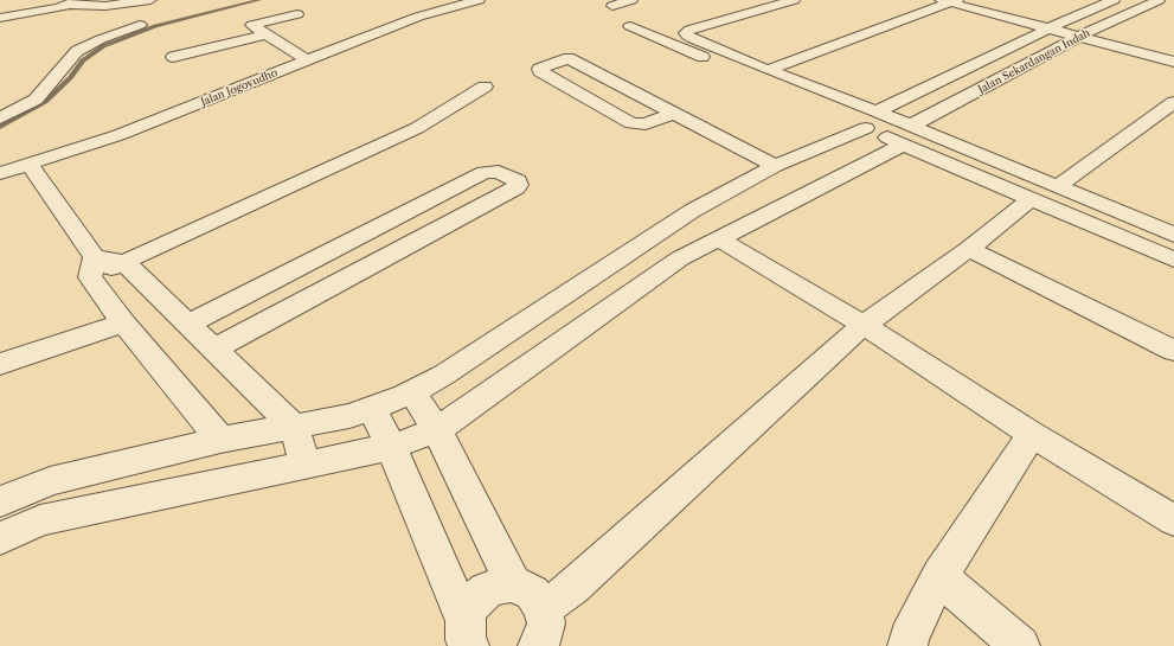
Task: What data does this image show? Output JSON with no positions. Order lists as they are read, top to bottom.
{
  "streets": {
    "street": ["Jalan Sekardangan Indah", "Jalan Jogoyudho"]
  }
}
